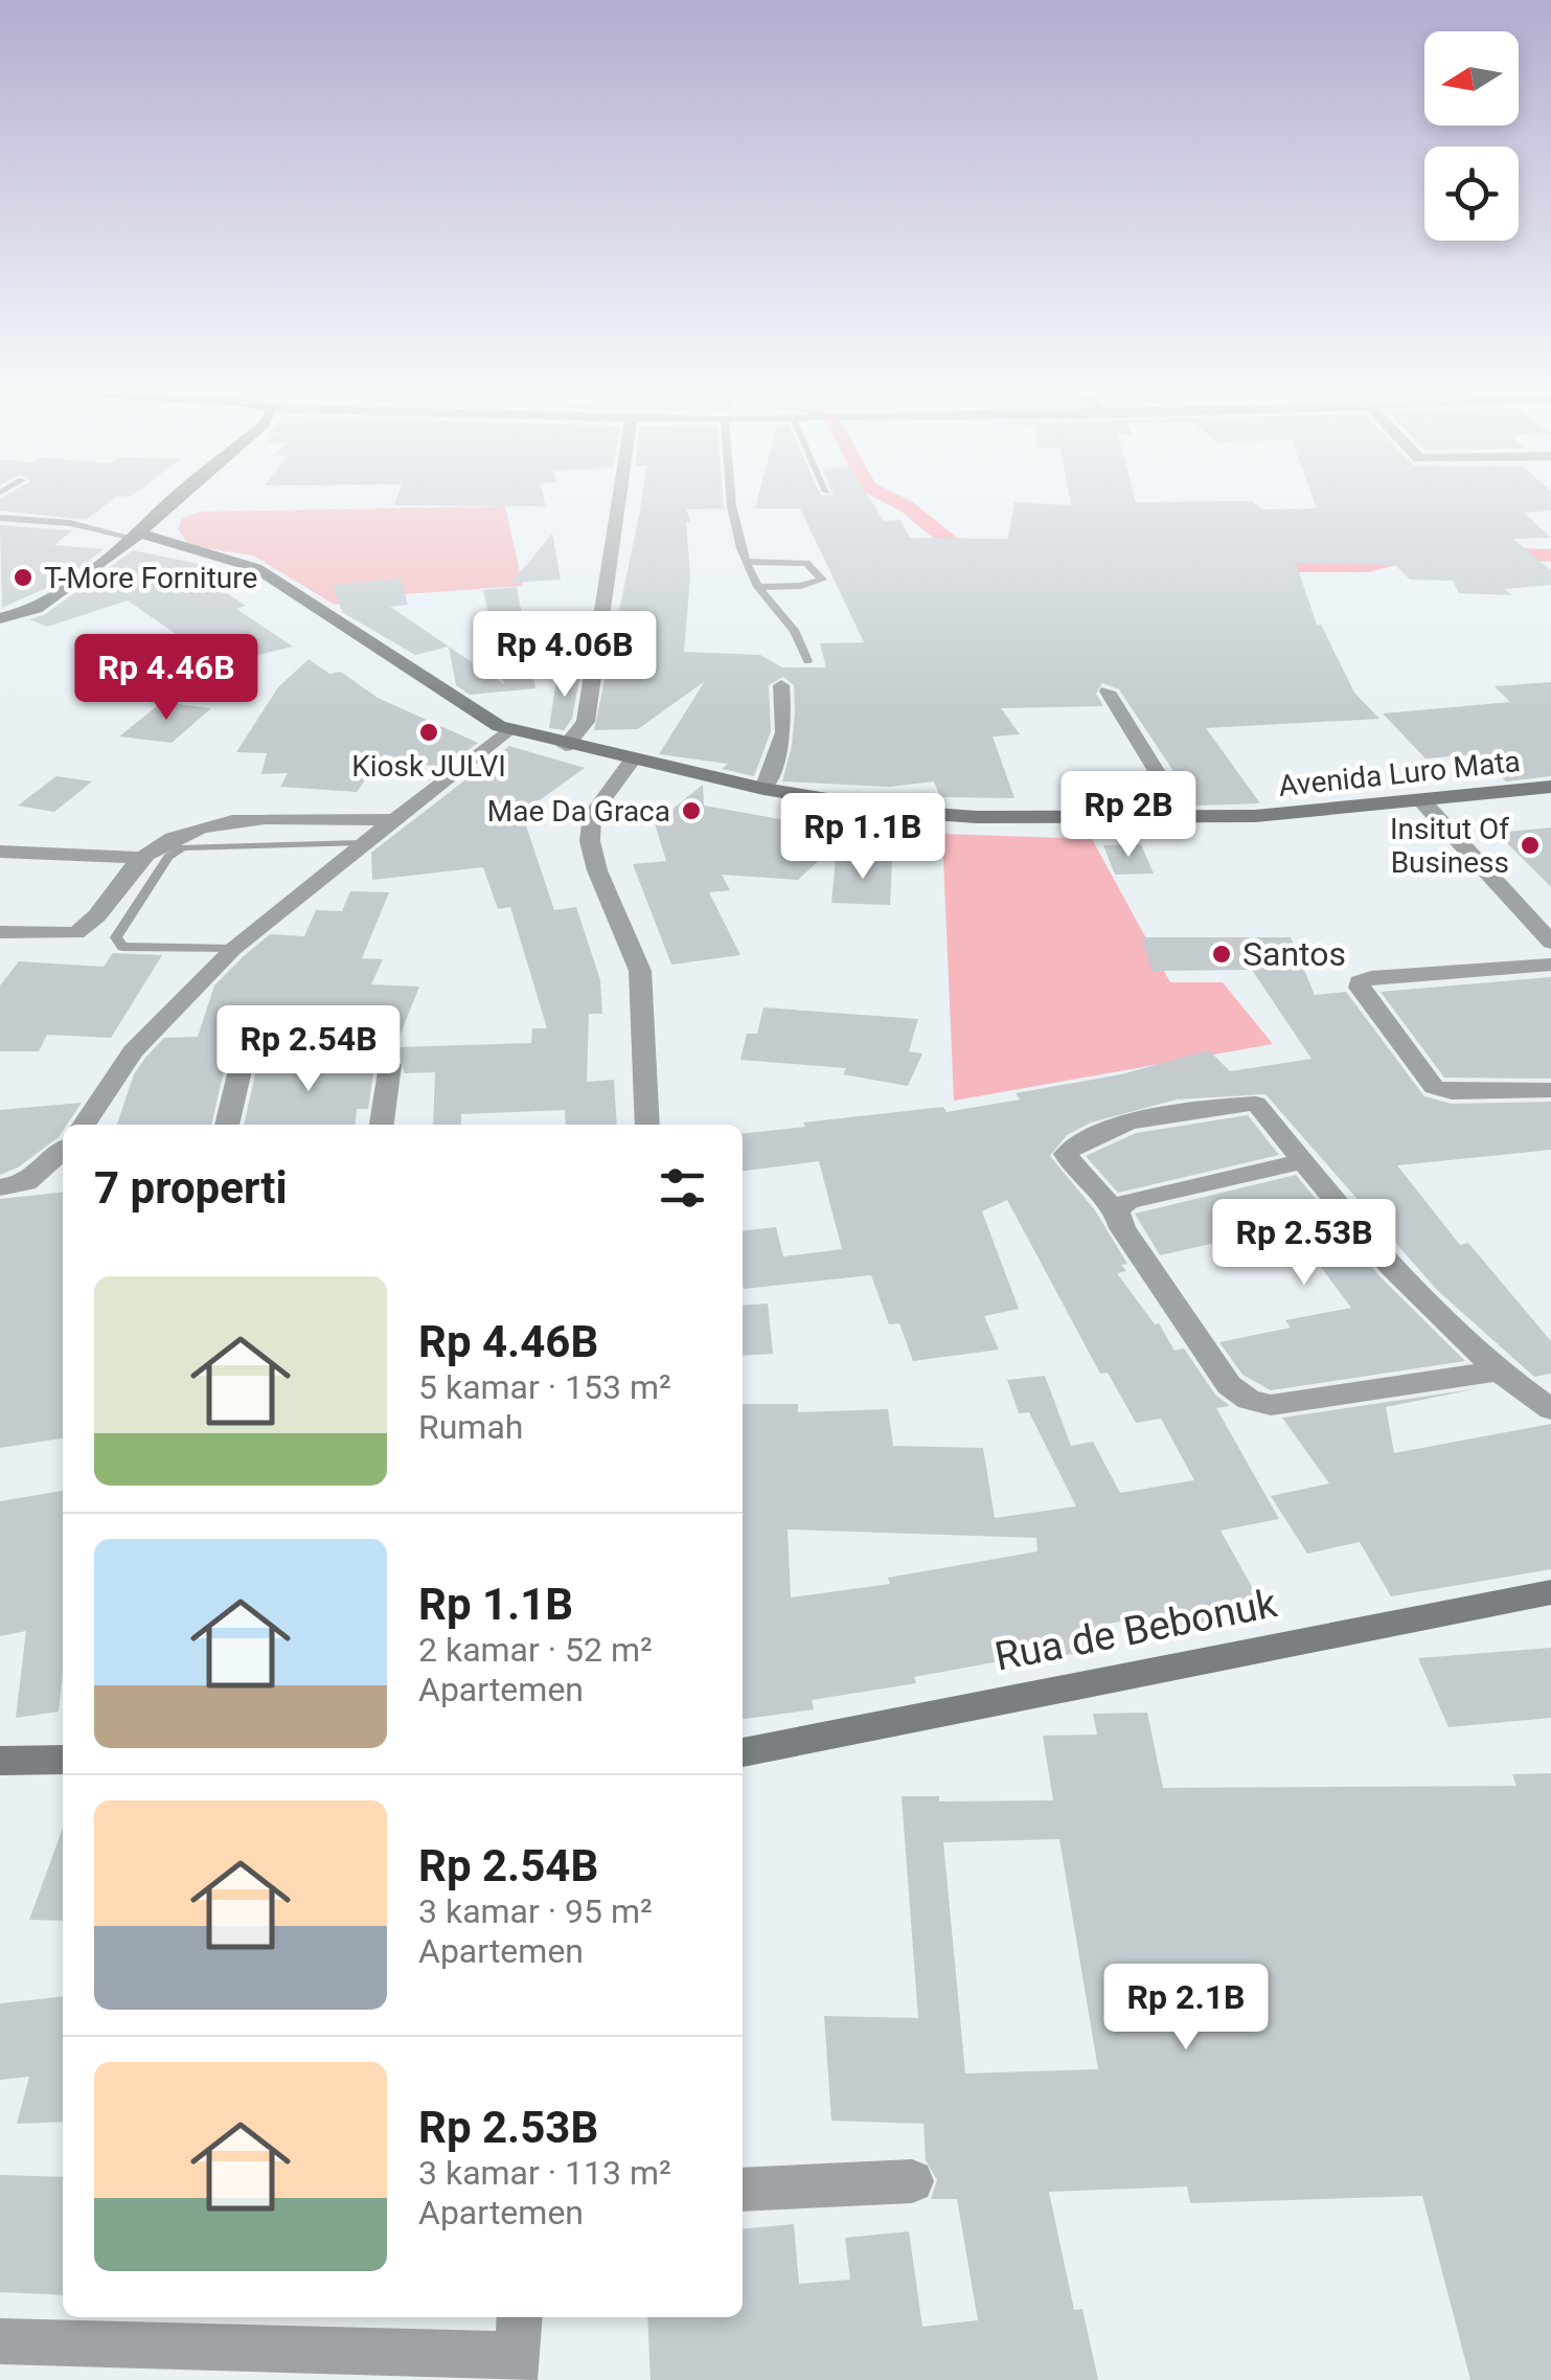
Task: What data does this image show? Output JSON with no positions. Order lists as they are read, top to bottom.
{
  "streets": {
    "main road": ["Avenida Luro Mata", "Rua de Bebonuk"]
  },
  "places": [
    "T-More Forniture",
    "Kiosk JULVI",
    "Mae Da Graca",
    "Insitut Of Business",
    "Santos"
  ],
  "north": "left",
  "page": {
    "price": [
      "Rp 4.06B",
      "Rp 4.46B",
      "Rp 2B",
      "Rp 1.1B",
      "Rp 2.54B",
      "Rp 2.53B",
      "Rp 2.1B"
    ],
    "heading": "7 properti",
    "list": [
      {
        "name": "Rp 4.46B",
        "note": "5 kamar · 153 m² · Rumah"
      },
      {
        "name": "Rp 1.1B",
        "note": "2 kamar · 52 m² · Apartemen"
      },
      {
        "name": "Rp 2.54B",
        "note": "3 kamar · 95 m² · Apartemen"
      },
      {
        "name": "Rp 2.53B",
        "note": "3 kamar · 113 m² · Apartemen"
      }
    ]
  }
}
